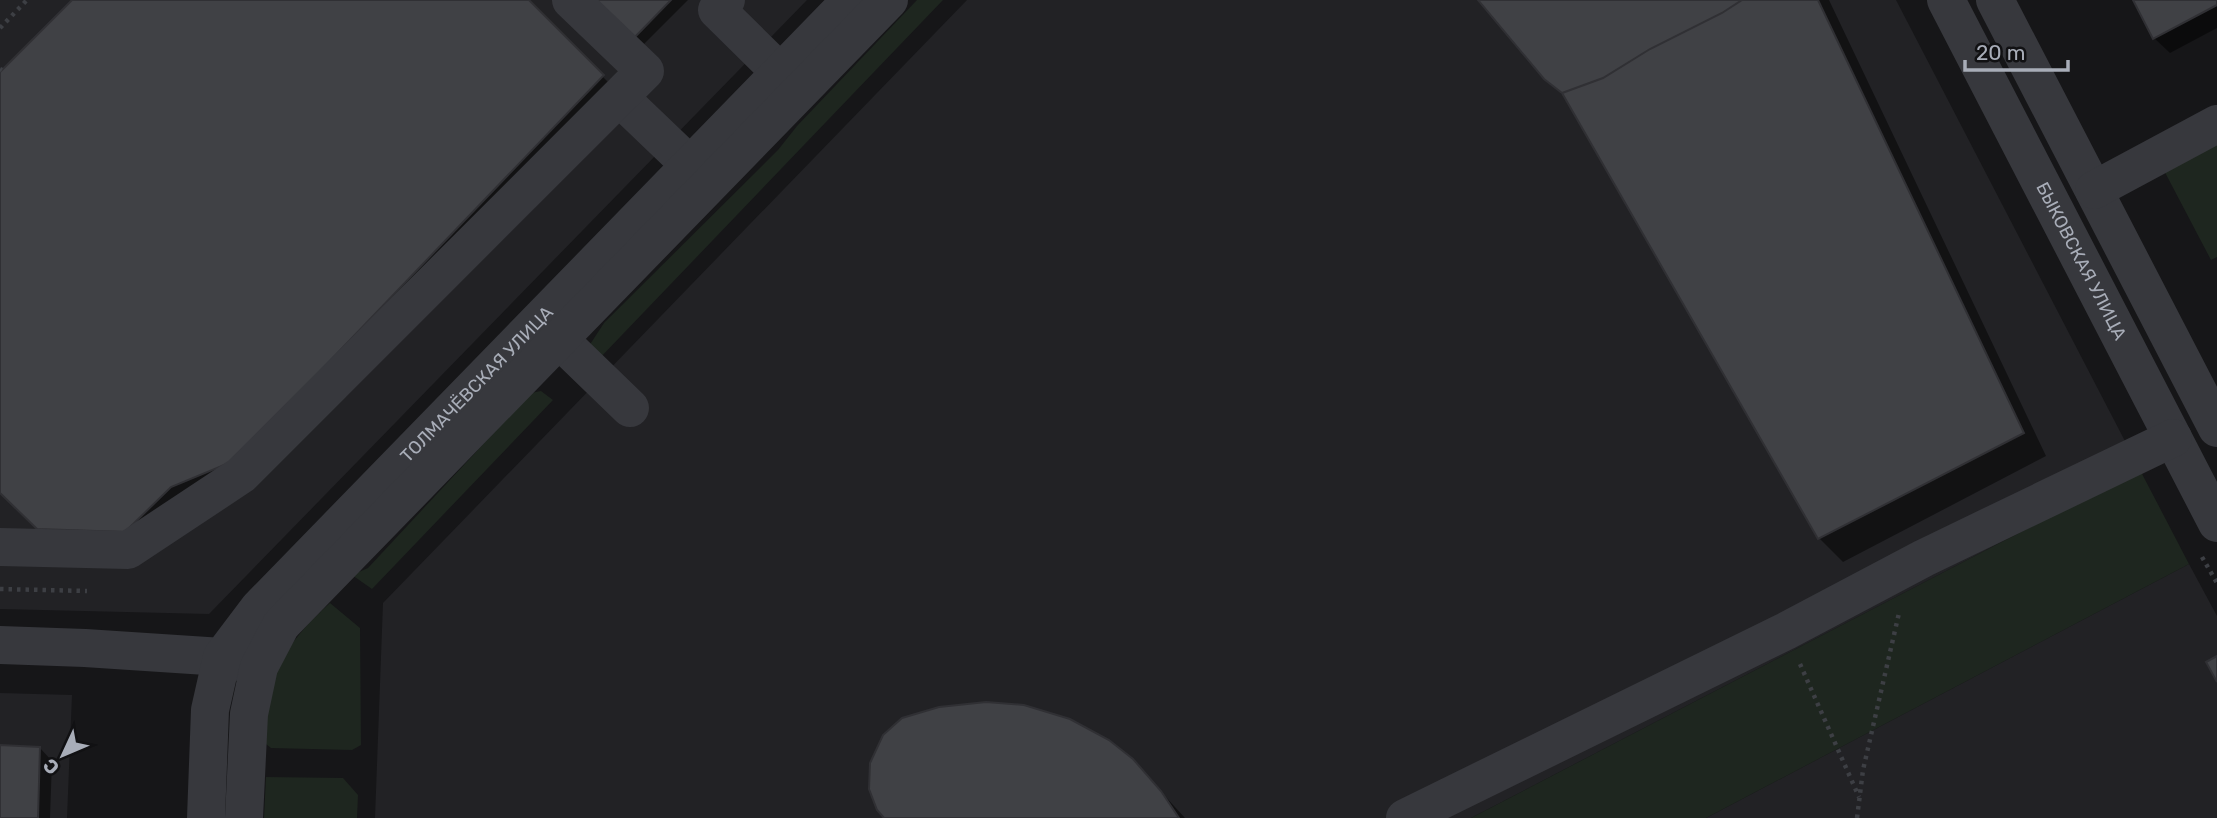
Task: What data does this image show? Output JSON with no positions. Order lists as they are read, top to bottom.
{
  "streets": {
    "street": ["БЫКОВСКАЯ УЛИЦА", "ТОЛМАЧЁВСКАЯ УЛИЦА"]
  },
  "scale_bar": "20 m",
  "north": "bottom left"
}
